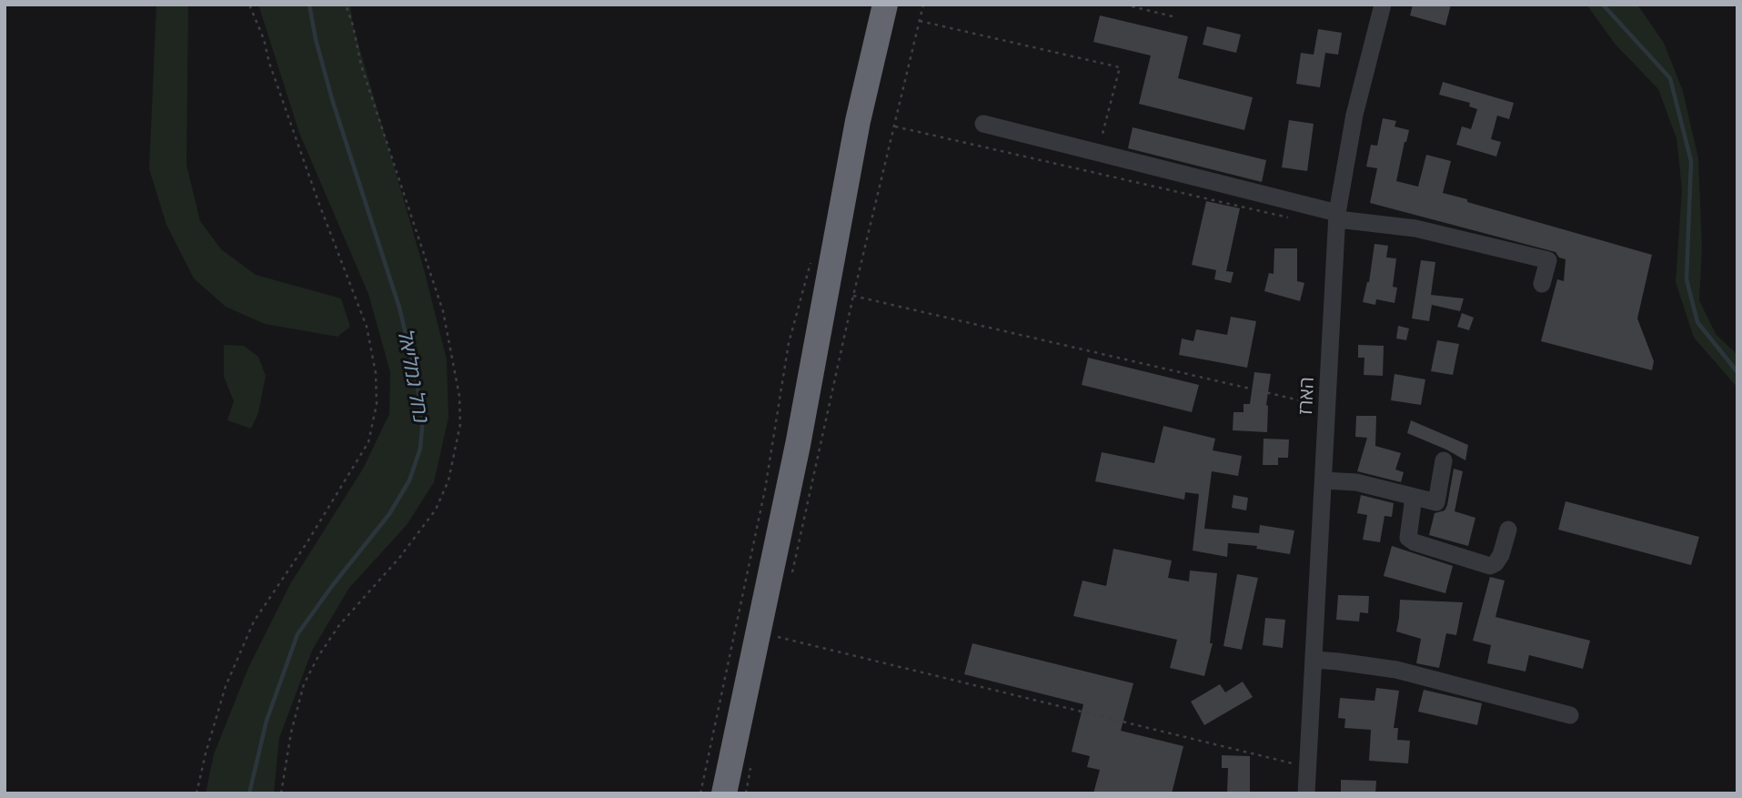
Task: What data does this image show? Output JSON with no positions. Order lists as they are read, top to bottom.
{
  "streets": {
    "street": ["הארז"]
  },
  "water": ["נחל גמליאל"]
}
